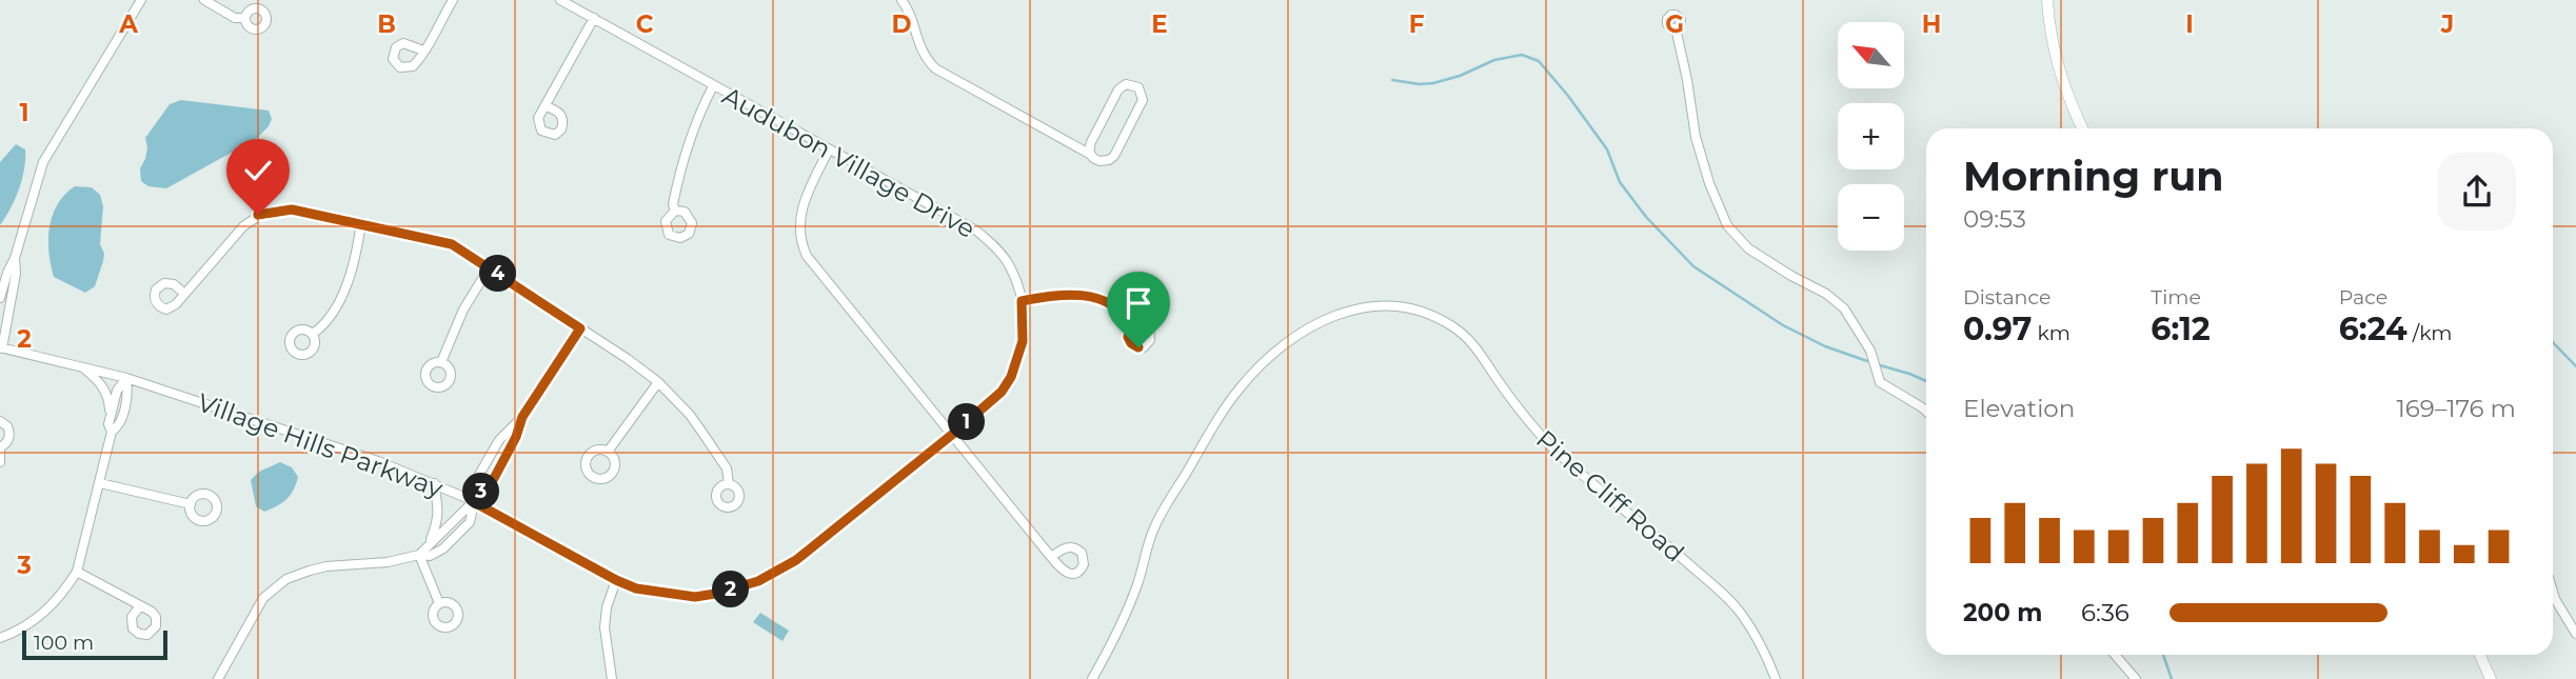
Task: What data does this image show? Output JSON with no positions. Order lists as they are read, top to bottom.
{
  "streets": {
    "street": ["Audubon Village Drive", "Village Hills Parkway", "Pine Cliff Road"]
  },
  "crossings": [
    ["Audubon Village Drive", "Village Hills Parkway"]
  ],
  "scale_bar": "100 m",
  "north": "top left",
  "page": {
    "map_buttons": ["+", "−"],
    "heading": ["Morning run", "09:53"],
    "stats": [
      ["Distance", "0.97 km"],
      ["Time", "6:12"],
      ["Pace", "6:24 /km"]
    ],
    "pins": [
      "4",
      "1",
      "3",
      "2"
    ],
    "chart": ["Elevation", "169–176 m"],
    "list": [
      {
        "name": "200 m",
        "note": "6:36"
      }
    ],
    "scale": "100 m"
  },
  "grid": {
    "columns": [
      "A",
      "B",
      "C",
      "D",
      "E",
      "F",
      "G",
      "H",
      "I",
      "J"
    ],
    "rows": ["1", "2", "3"]
  }
}
